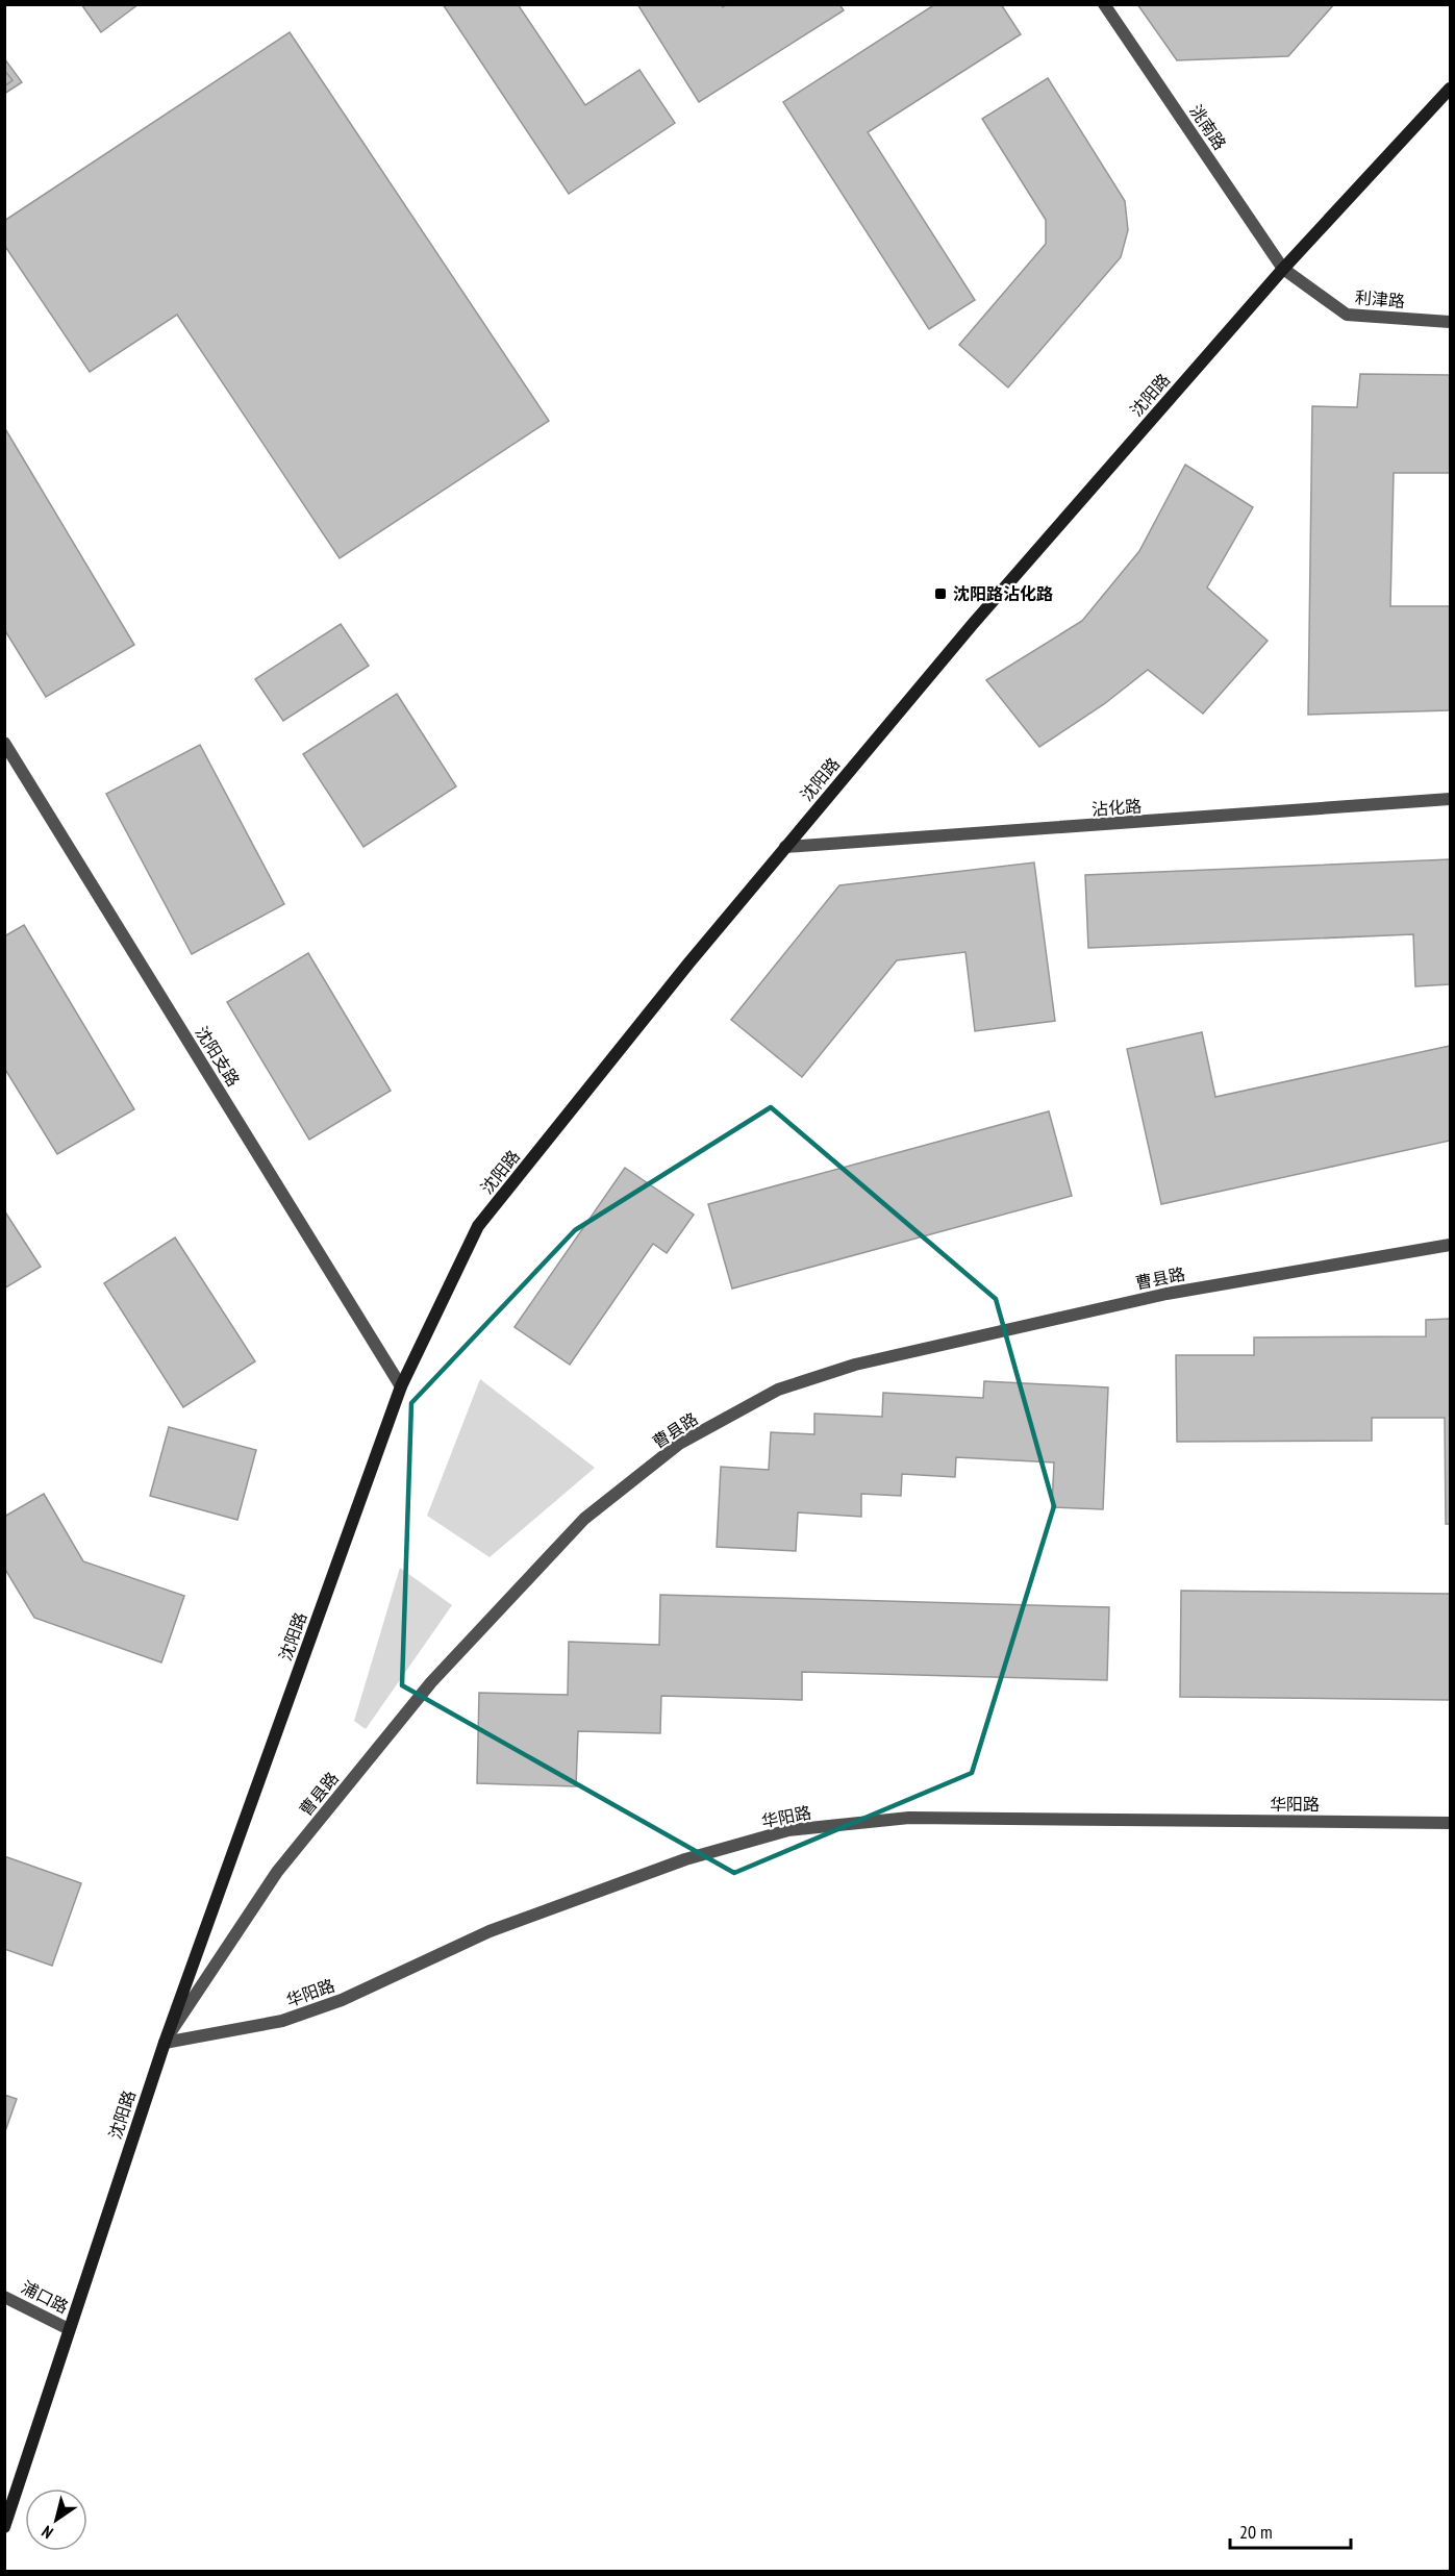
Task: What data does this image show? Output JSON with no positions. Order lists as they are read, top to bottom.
{
  "streets": {
    "main road": ["沈阳路"],
    "street": [
      "洮南路",
      "利津路",
      "沾化路",
      "沈阳支路",
      "曹县路",
      "华阳路",
      "浦口路"
    ]
  },
  "crossings": [
    ["洮南路", "利津路"],
    ["洮南路", "沈阳路"],
    ["利津路", "沈阳路"],
    ["沈阳路", "沾化路"],
    ["沈阳路", "沈阳支路"],
    ["沈阳路", "曹县路"],
    ["沈阳路", "华阳路"],
    ["沈阳路", "浦口路"],
    ["曹县路", "华阳路"]
  ],
  "places": {
    "transit": ["沈阳路沾化路"]
  },
  "scale_bar": "20 m",
  "north": "bottom left"
}
